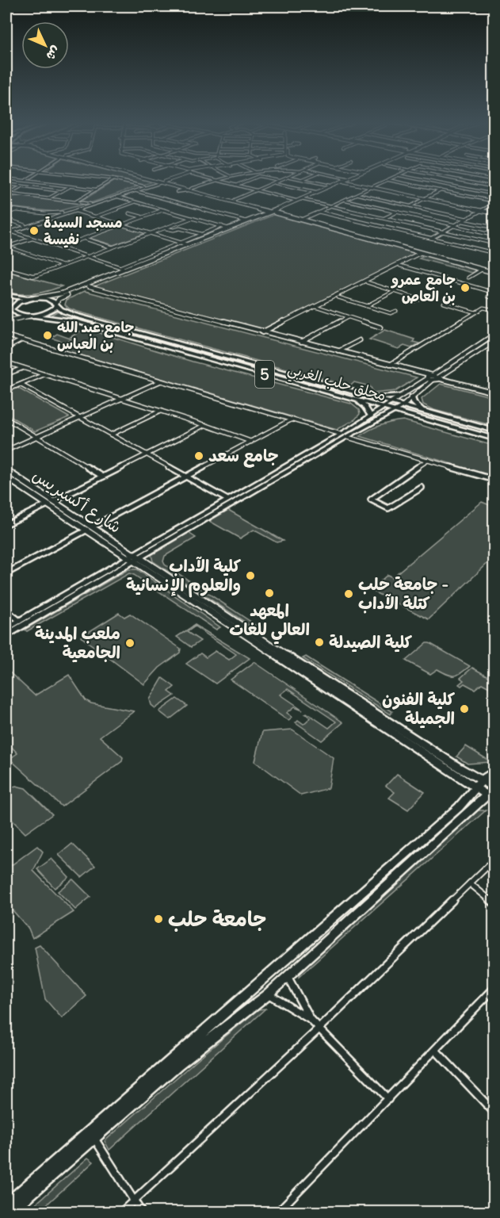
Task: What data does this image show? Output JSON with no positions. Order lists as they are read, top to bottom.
{
  "streets": {
    "highway": ["5", "محلق حلب الغربي"],
    "street": ["شارع أكسبريس"]
  },
  "places": [
    "مسجد السيدة نفيسة",
    "جامع عمرو بن العاص",
    "جامع عبد الله بن العباس",
    "جامع سعد",
    "كلية الآداب والعلوم الإنسانية",
    "المعهد العالي للغات",
    "جامعة حلب - كتلة الآداب",
    "كلية الصيدلة",
    "ملعب المدينة الجامعية",
    "كلية الفنون الجميلة",
    "جامعة حلب"
  ],
  "north": "bottom right"
}
